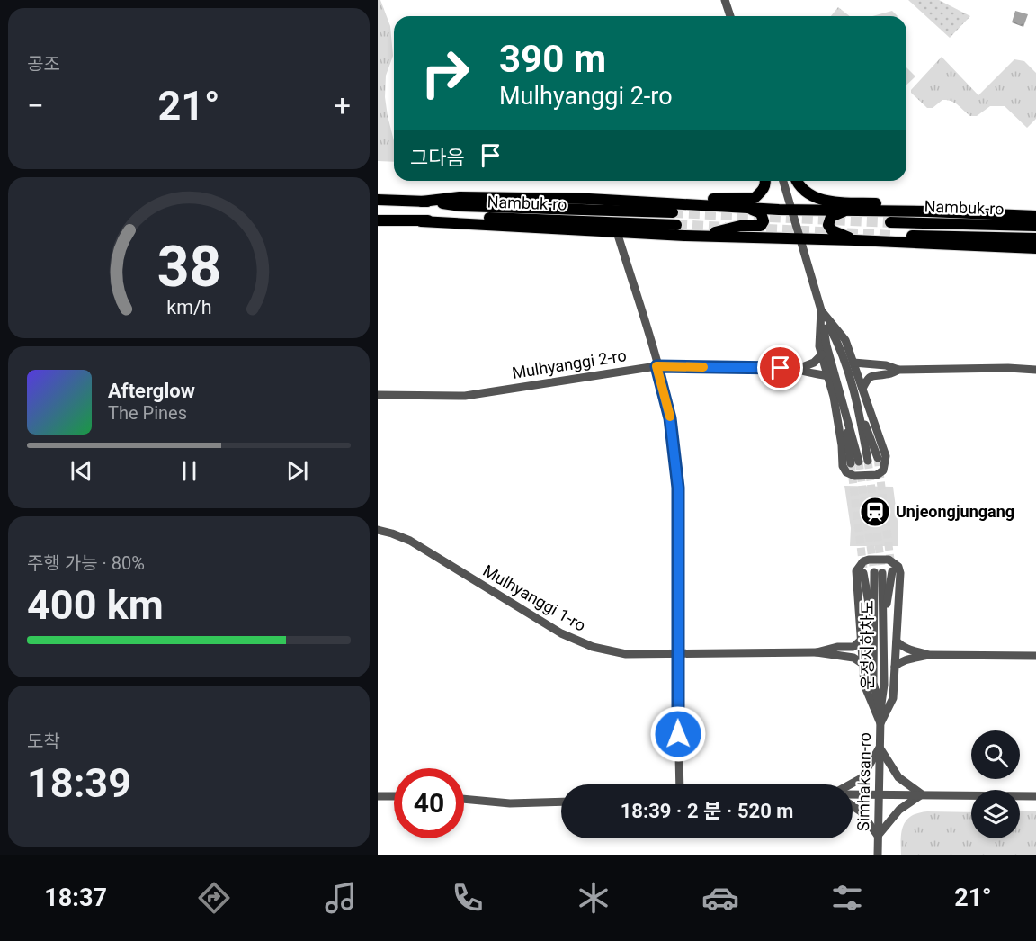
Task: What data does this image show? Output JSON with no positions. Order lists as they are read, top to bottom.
{
  "streets": {
    "main road": ["Nambuk-ro"],
    "street": [
      "Mulhyanggi 2-ro",
      "Mulhyanggi 1-ro",
      "운정지하차도",
      "Simhaksan-ro"
    ]
  },
  "crossings": [
    ["운정지하차도", "Simhaksan-ro"]
  ],
  "places": {
    "station": ["Unjeongjungang"]
  },
  "page": {
    "tile": [
      "공조",
      ["주행 가능 · 80%", "400 km"],
      ["도착", "18:39"]
    ],
    "turn": ["390 m", "Mulhyanggi 2-ro"],
    "heat": ["−", "21°", "+"],
    "then": "그다음",
    "song": ["Afterglow", "The Pines"],
    "limit": "40",
    "trip": "18:39 · 2 분 · 520 m",
    "tabs": ["18:37", "21°"],
    "gauge": ["38", "km/h"]
  }
}
